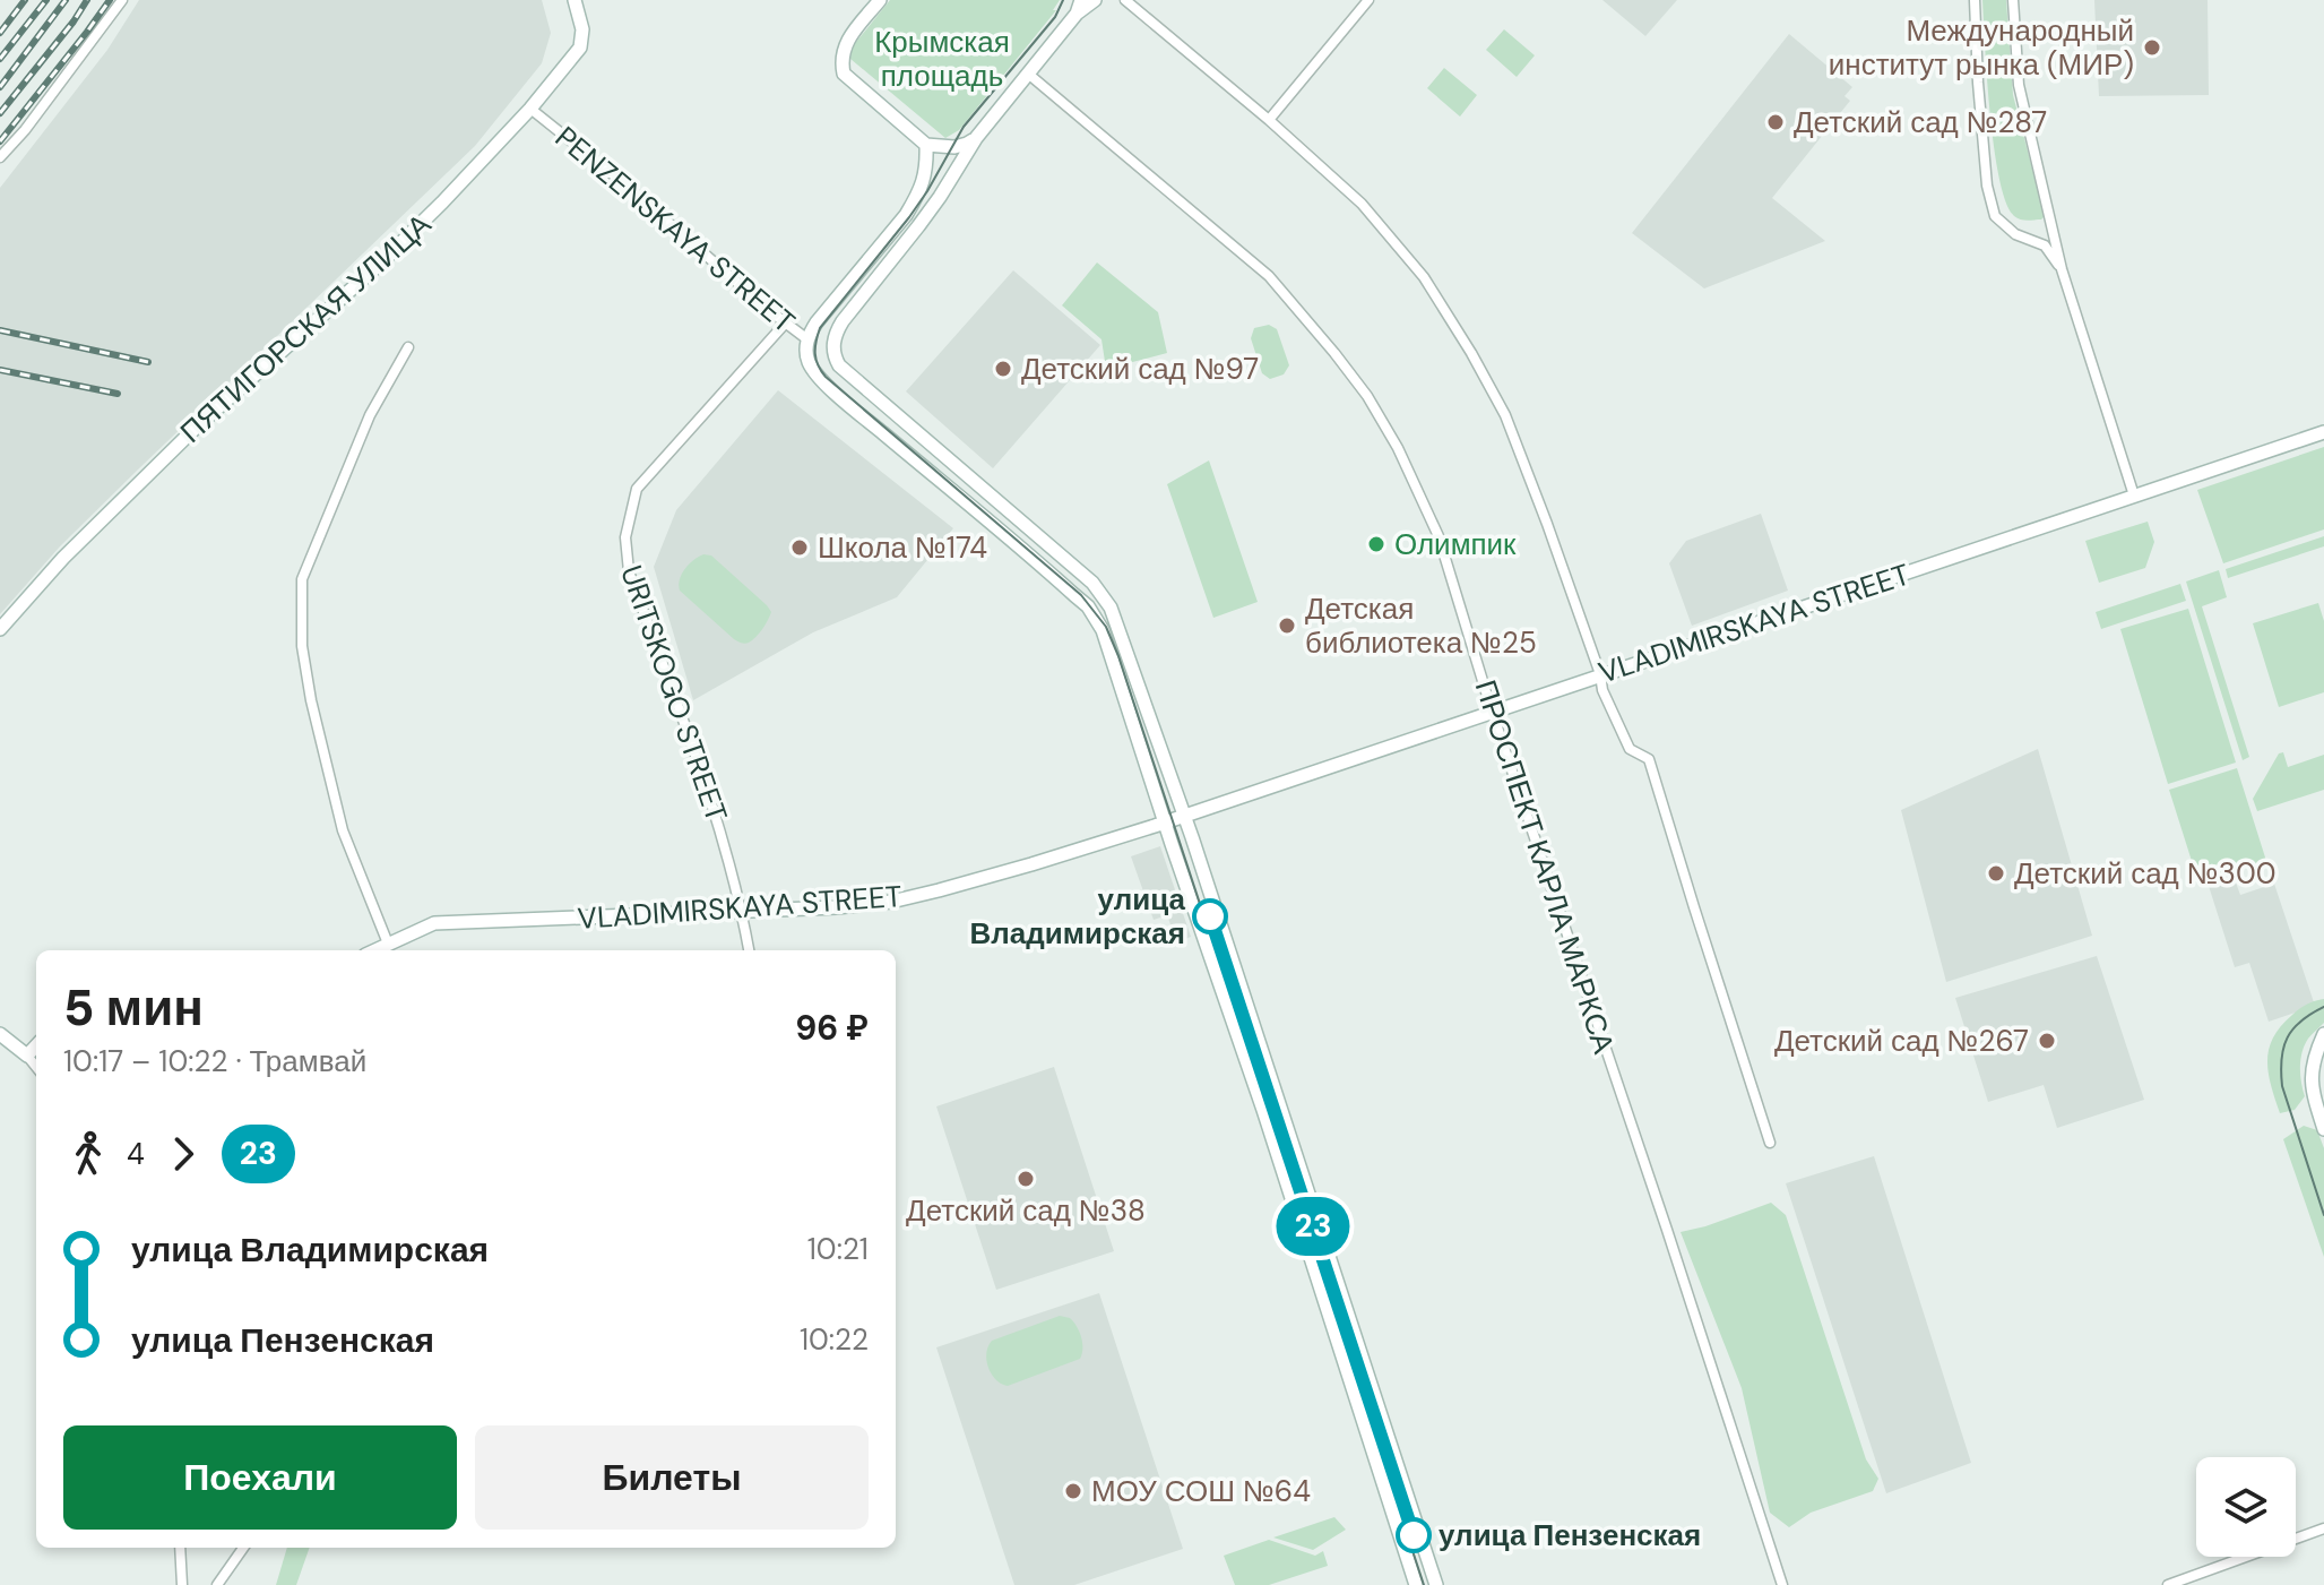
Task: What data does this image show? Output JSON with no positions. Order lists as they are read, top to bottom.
{
  "streets": {
    "main road": ["PENZENSKAYA STREET", "ПЯТИГОРСКАЯ УЛИЦА", "VLADIMIRSKAYA STREET"],
    "street": ["URITSKOGO STREET", "ПРОСПЕКТ КАРЛА МАРКСА"]
  },
  "crossings": [
    ["PENZENSKAYA STREET", "ПЯТИГОРСКАЯ УЛИЦА"],
    ["PENZENSKAYA STREET", "VLADIMIRSKAYA STREET"],
    ["PENZENSKAYA STREET", "URITSKOGO STREET"],
    ["VLADIMIRSKAYA STREET", "URITSKOGO STREET"],
    ["VLADIMIRSKAYA STREET", "ПРОСПЕКТ КАРЛА МАРКСА"]
  ],
  "parks": ["Крымская площадь"],
  "places": [
    "Международный институт рынка (МИР)",
    "Детский сад №287",
    "Детский сад №97",
    "Олимпик",
    "Школа №174",
    "Детская библиотека №25",
    "Детский сад №300",
    "улица Владимирская",
    "Детский сад №267",
    "Детский сад №38",
    "МОУ СОШ №64",
    "улица Пензенская"
  ],
  "lines": ["tram line 23"],
  "page": {
    "on_map": "23",
    "heading": ["5 мин", "10:17 – 10:22 · Трамвай", "96 ₽"],
    "legs": ["4", "23"],
    "list": [
      {
        "name": "улица Владимирская",
        "value": "10:21"
      },
      {
        "name": "улица Пензенская",
        "value": "10:22"
      }
    ],
    "buttons": ["Поехали", "Билеты"]
  }
}
